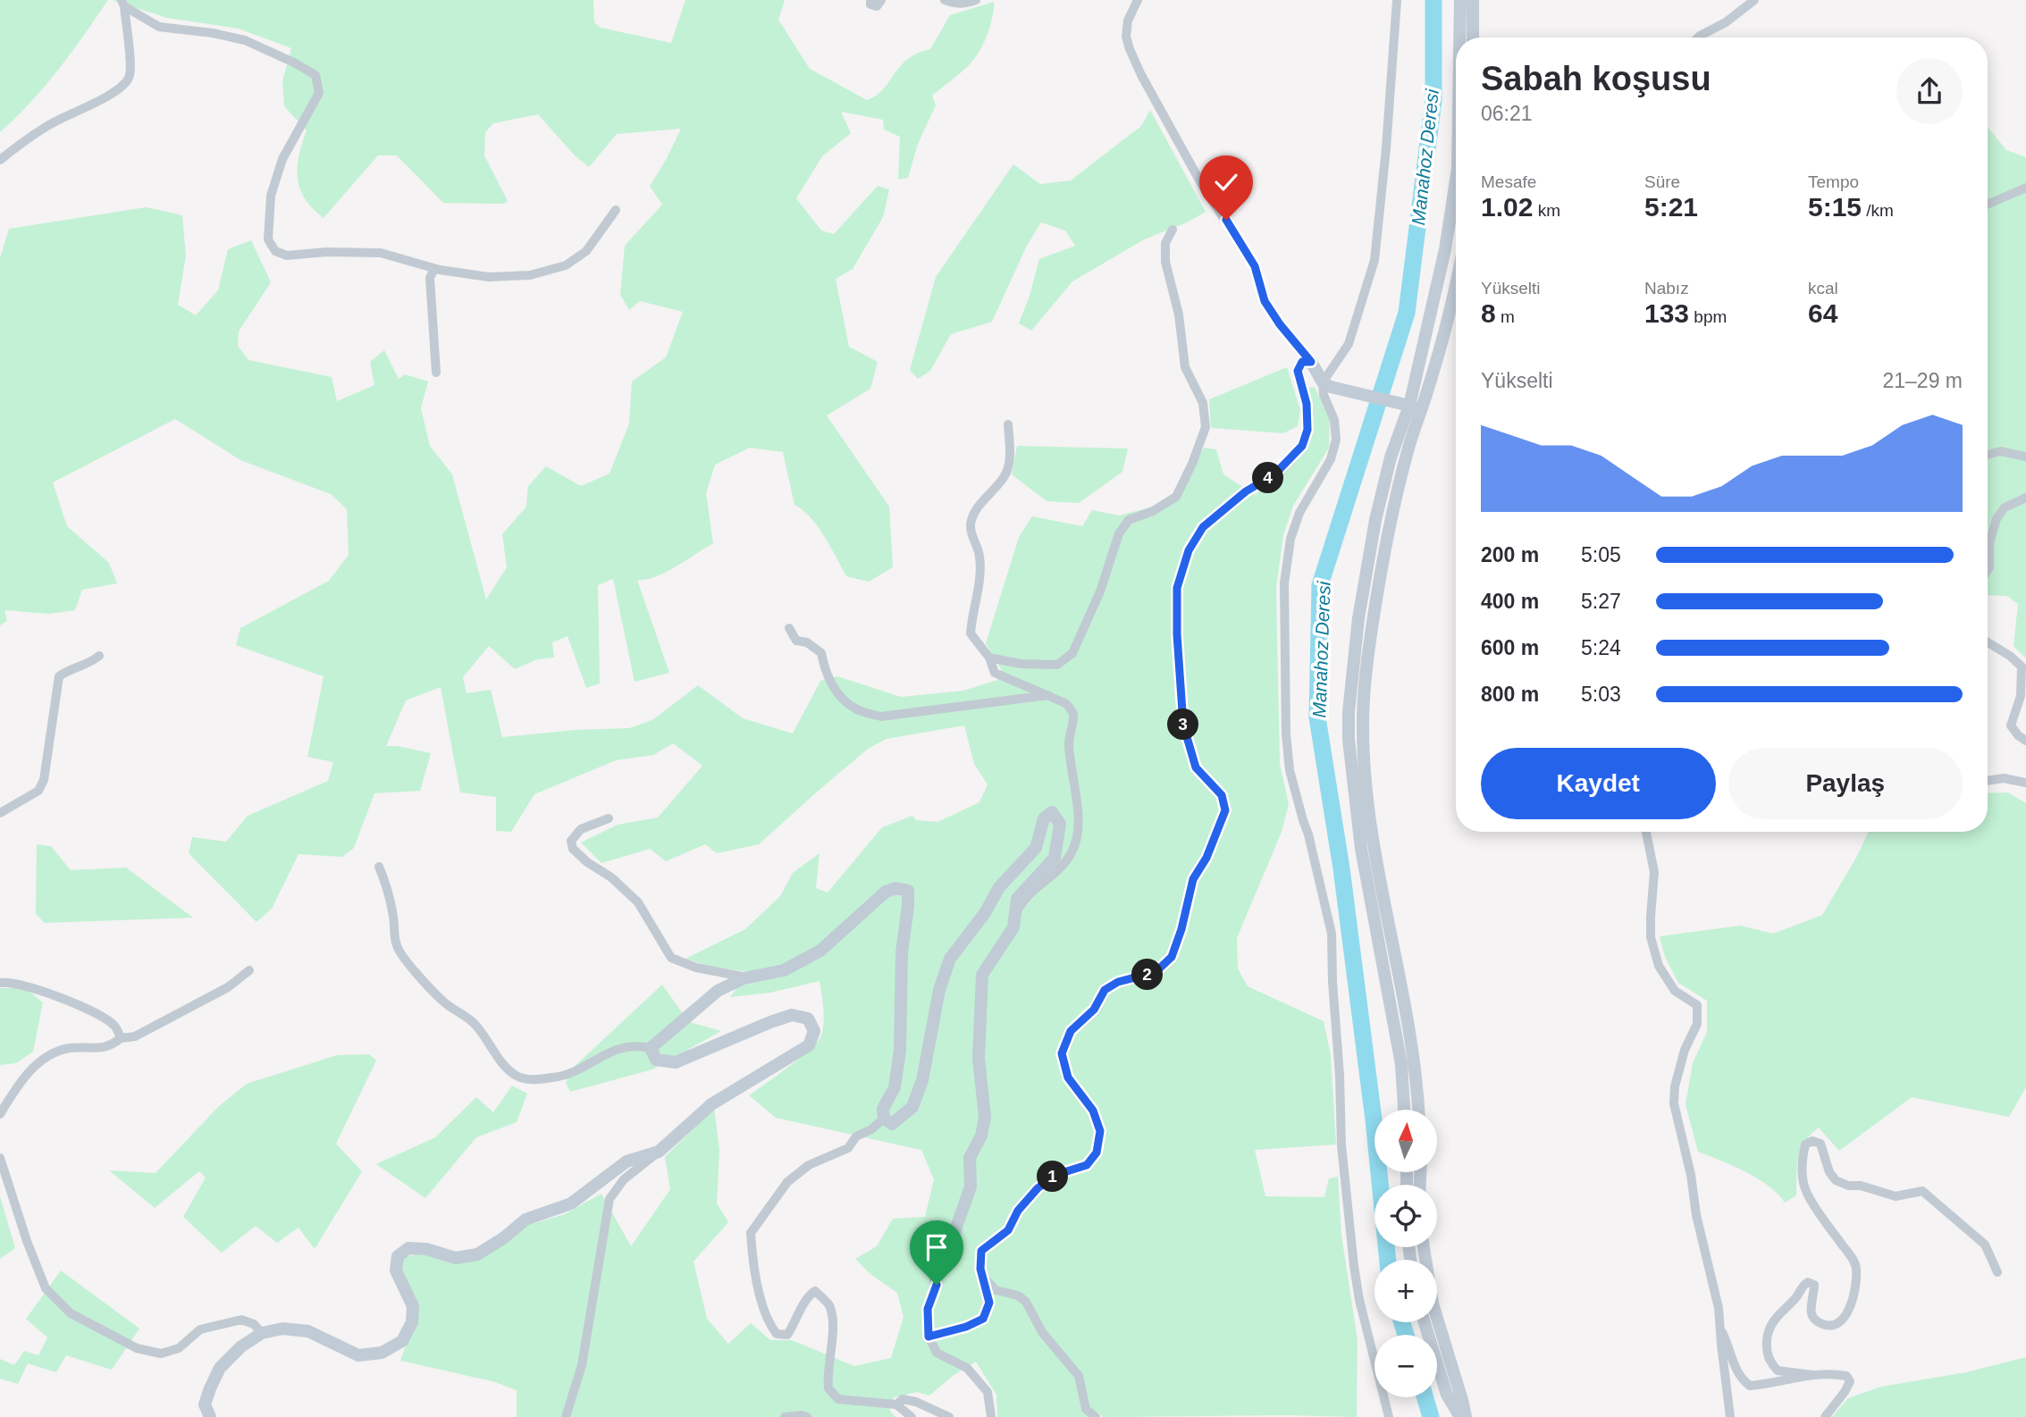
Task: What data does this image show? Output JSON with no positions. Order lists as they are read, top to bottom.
{
  "water": ["Manahoz Deresi"],
  "north": "top",
  "page": {
    "heading": ["Sabah koşusu", "06:21"],
    "stats": [
      ["Mesafe", "1.02 km"],
      ["Süre", "5:21"],
      ["Tempo", "5:15 /km"],
      ["Yükselti", "8 m"],
      ["Nabız", "133 bpm"],
      ["kcal", "64"]
    ],
    "chart": ["Yükselti", "21–29 m"],
    "pins": [
      "4",
      "3",
      "2",
      "1"
    ],
    "list": [
      {
        "name": "200 m",
        "note": "5:05"
      },
      {
        "name": "400 m",
        "note": "5:27"
      },
      {
        "name": "600 m",
        "note": "5:24"
      },
      {
        "name": "800 m",
        "note": "5:03"
      }
    ],
    "buttons": ["Kaydet", "Paylaş"],
    "map_buttons": ["+", "−"]
  }
}
